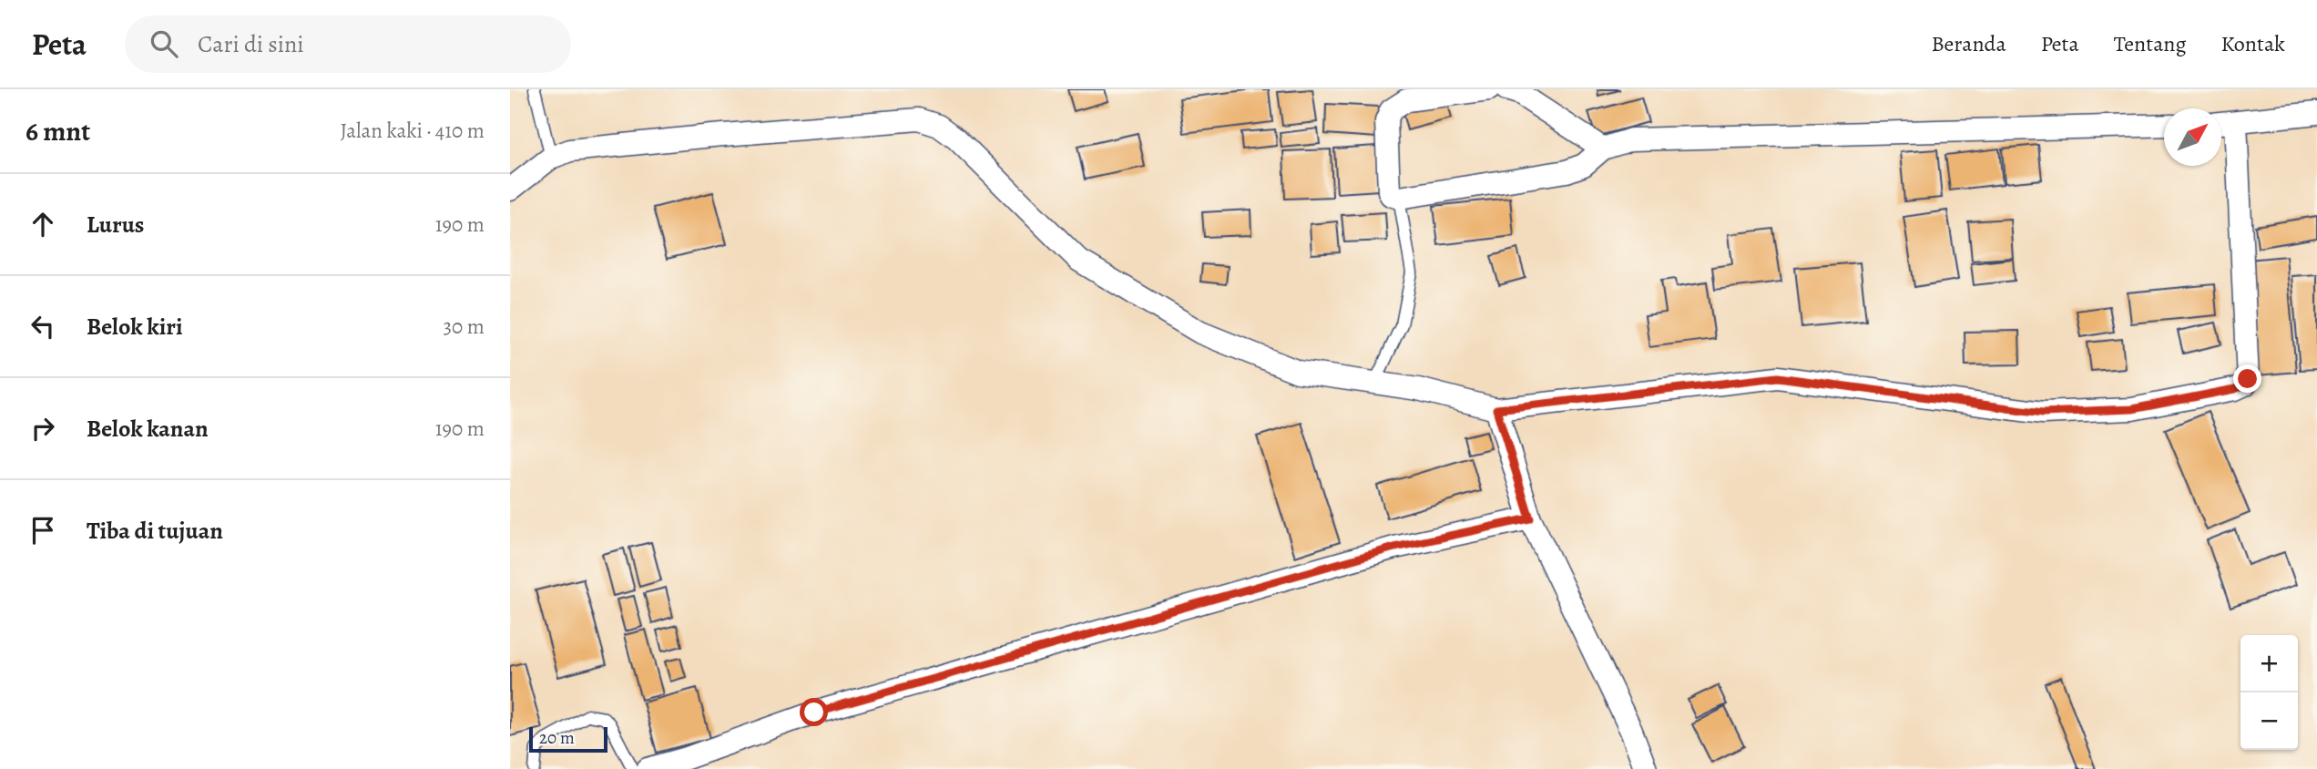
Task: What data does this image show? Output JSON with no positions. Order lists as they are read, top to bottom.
{
  "scale_bar": "20 m",
  "north": "top right",
  "page": {
    "header": "Peta",
    "search": "Cari di sini",
    "nav": [
      "Beranda",
      "Peta",
      "Tentang",
      "Kontak"
    ],
    "heading": ["6 mnt", "Jalan kaki · 410 m"],
    "list": [
      ["Lurus", "190 m"],
      ["Belok kiri", "30 m"],
      ["Belok kanan", "190 m"],
      "Tiba di tujuan"
    ],
    "map_buttons": ["+", "−"],
    "scale": "20 m"
  }
}
